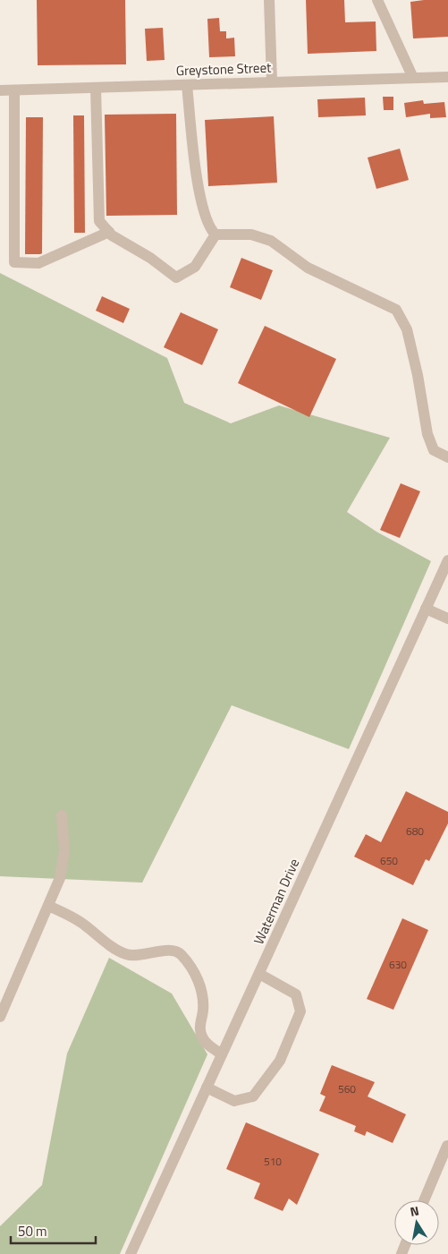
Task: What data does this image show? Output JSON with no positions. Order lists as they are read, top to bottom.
{
  "streets": {
    "street": ["Greystone Street", "Waterman Drive"]
  },
  "house_numbers": [
    "680",
    "650",
    "630",
    "560",
    "510"
  ],
  "scale_bar": "50 m",
  "north": "top"
}
